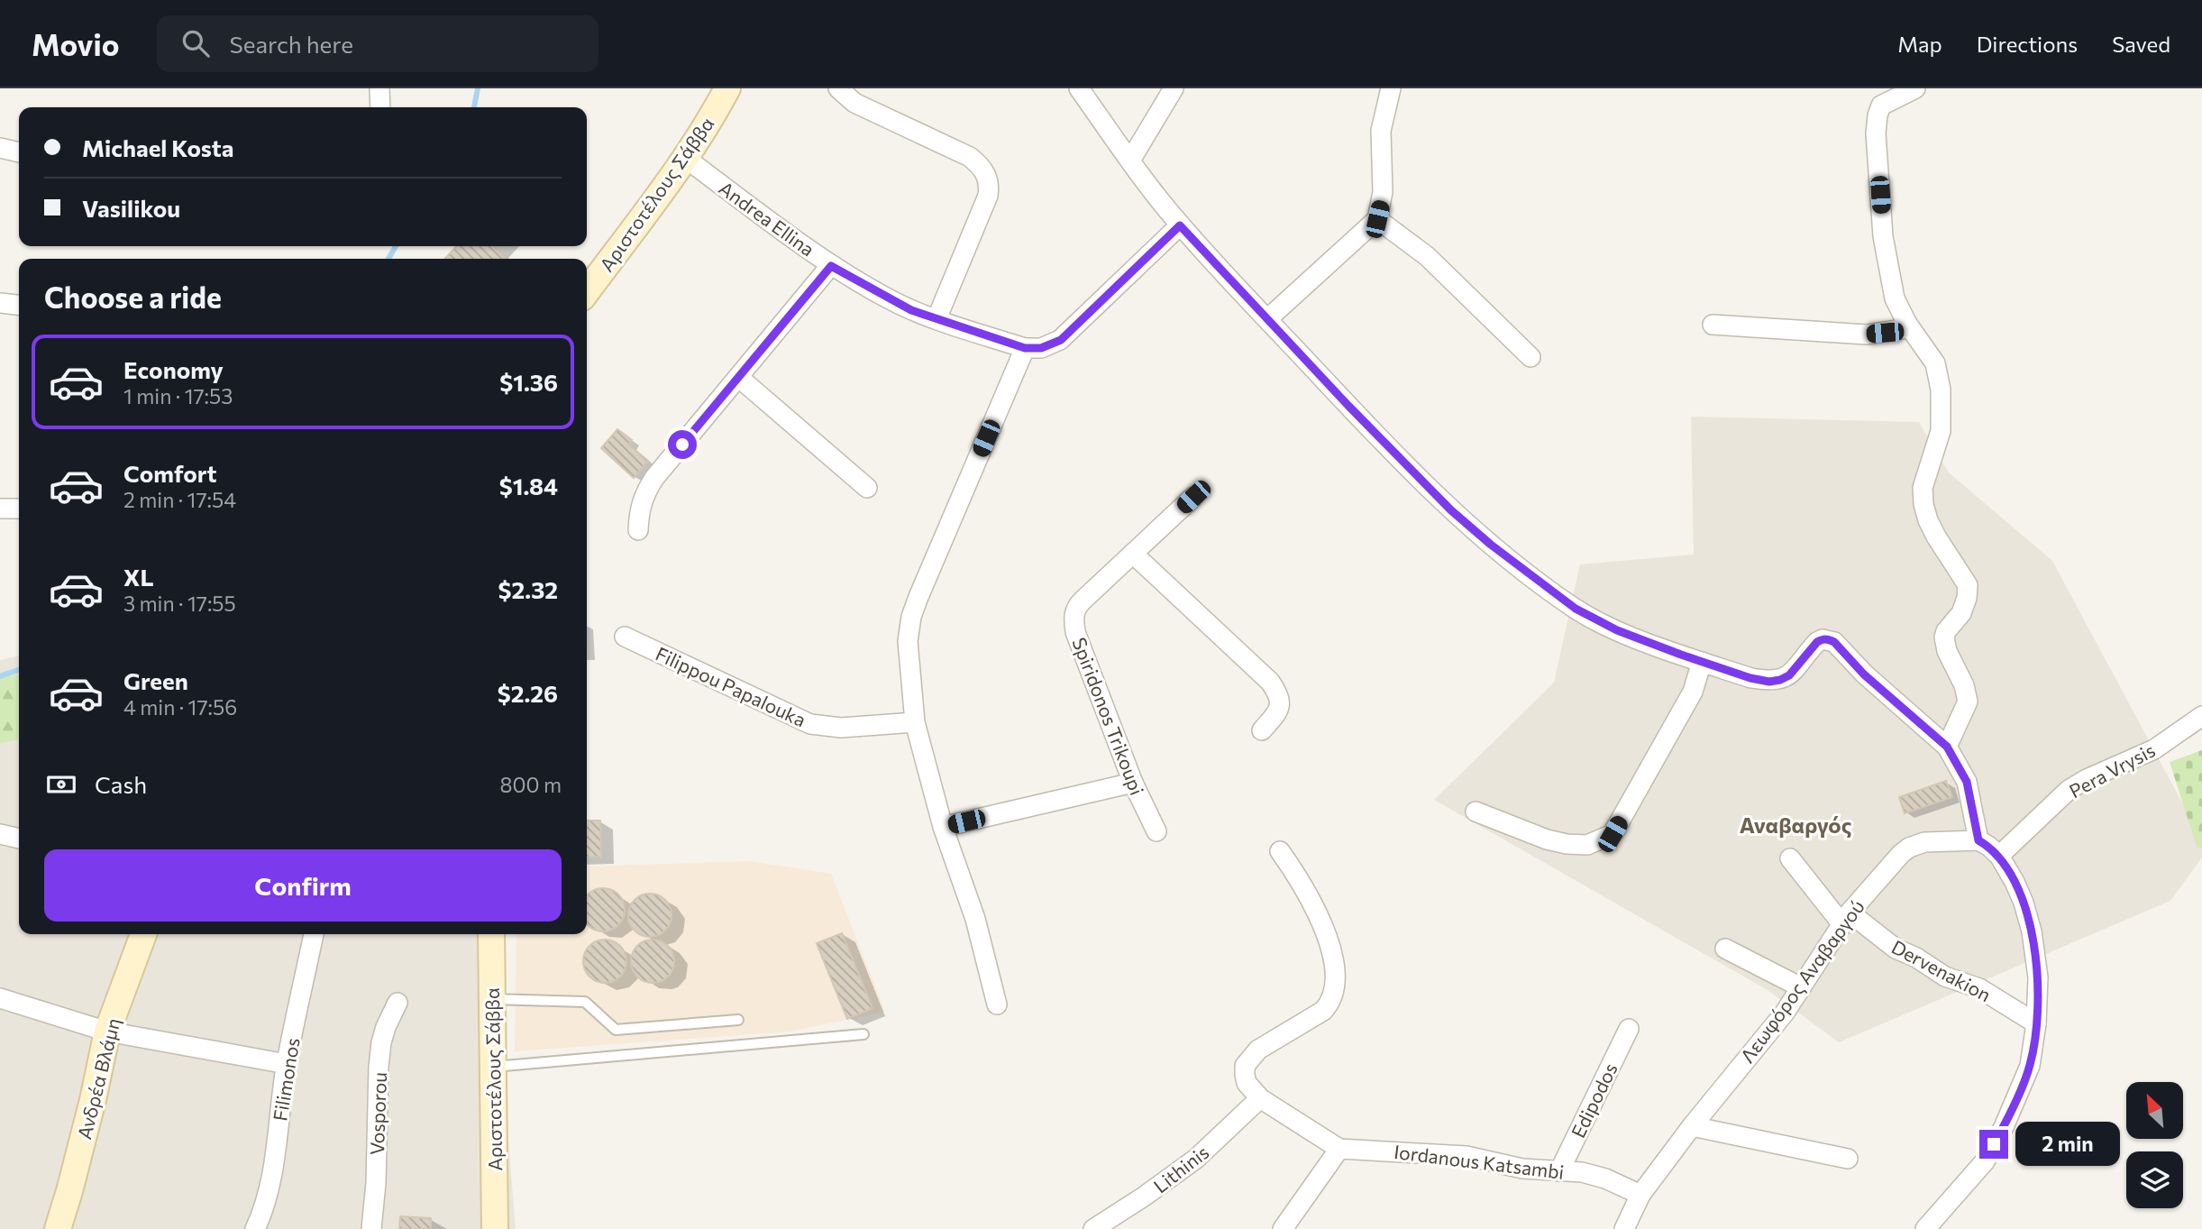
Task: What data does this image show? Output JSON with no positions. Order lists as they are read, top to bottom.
{
  "streets": {
    "street": [
      "Αριστοτέλους Σάββα",
      "Andrea Ellina",
      "Filippou Papalouka",
      "Spiridonos Trikoupi",
      "Pera Vrysis",
      "Dervenakion",
      "Λεωφόρος Αναβαργού",
      "Ανδρέα Βλάμη",
      "Filimonos",
      "Edipodos",
      "Vosporou",
      "Iordanous Katsambi",
      "Lithinis"
    ]
  },
  "crossings": [
    ["Αριστοτέλους Σάββα", "Andrea Ellina"],
    ["Dervenakion", "Λεωφόρος Αναβαργού"],
    ["Λεωφόρος Αναβαργού", "Iordanous Katsambi"],
    ["Edipodos", "Iordanous Katsambi"],
    ["Iordanous Katsambi", "Lithinis"]
  ],
  "districts": ["Αναβαργός"],
  "north": "top left",
  "page": {
    "header": "Movio",
    "search": "Search here",
    "nav": ["Map", "Directions", "Saved"],
    "banner": ["Michael Kosta", "Vasilikou"],
    "heading": "Choose a ride",
    "list": [
      {
        "name": "Economy",
        "note": "1 min · 17:53",
        "value": "$1.36"
      },
      {
        "name": "Comfort",
        "note": "2 min · 17:54",
        "value": "$1.84"
      },
      {
        "name": "XL",
        "note": "3 min · 17:55",
        "value": "$2.32"
      },
      {
        "name": "Green",
        "note": "4 min · 17:56",
        "value": "$2.26"
      }
    ],
    "pay": ["Cash", "800 m"],
    "buttons": "Confirm",
    "bubble": "2 min"
  }
}
